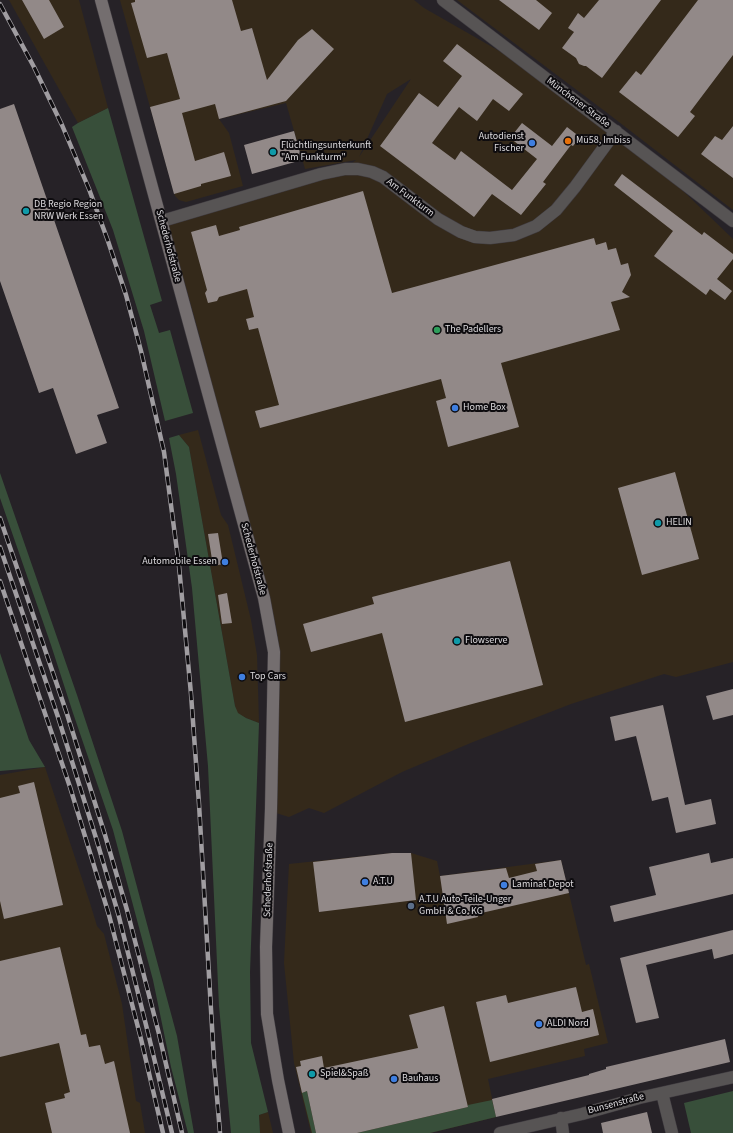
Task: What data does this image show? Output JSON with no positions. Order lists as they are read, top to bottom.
{
  "streets": {
    "street": [
      "Münchener Straße",
      "Am Funkturm",
      "Schederhofstraße",
      "Bunsenstraße"
    ]
  },
  "crossings": [
    ["Münchener Straße", "Am Funkturm"],
    ["Am Funkturm", "Schederhofstraße"]
  ],
  "places": [
    "Mü58, Imbiss",
    "Autodienst Fischer",
    "Flüchtlingsunterkunft \"Am Funkturm\"",
    "DB Regio Region NRW Werk Essen",
    "The Padellers",
    "Home Box",
    "HELIN",
    "Automobile Essen",
    "Flowserve",
    "Top Cars",
    "A.T.U",
    "Laminat Depot",
    "A.T.U Auto-Teile-Unger GmbH & Co. KG",
    "ALDI Nord",
    "Spiel&Spaß",
    "Bauhaus"
  ]
}
